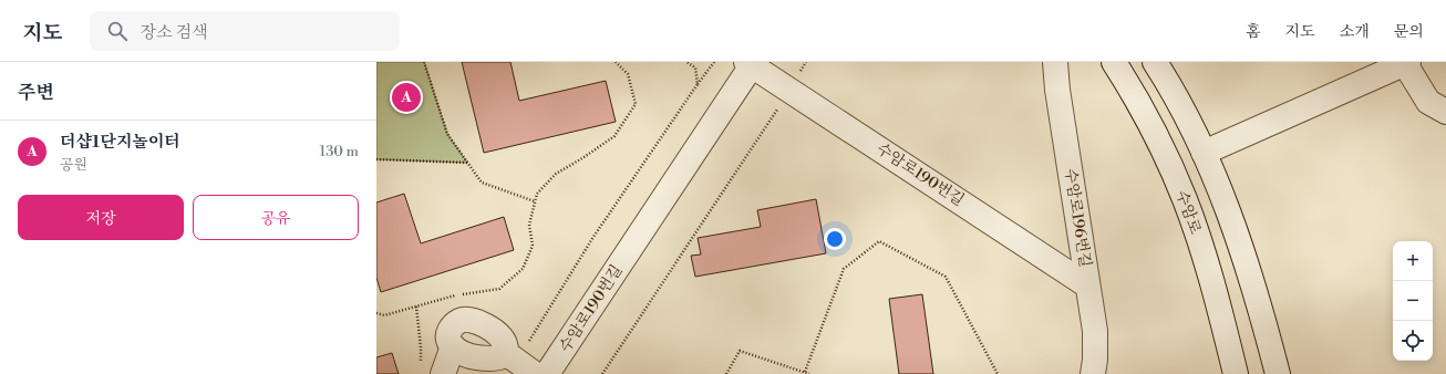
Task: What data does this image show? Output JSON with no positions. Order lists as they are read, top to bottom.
{
  "streets": {
    "street": ["수암로190번길", "수암로", "수암로196번길"]
  },
  "crossings": [
    ["수암로190번길", "수암로196번길"]
  ],
  "page": {
    "header": "지도",
    "search": "장소 검색",
    "nav": [
      "홈",
      "지도",
      "소개",
      "문의"
    ],
    "heading": "주변",
    "pins": "A",
    "list": [
      {
        "mark": "A",
        "name": "더샵1단지놀이터",
        "note": "공원",
        "value": "130 m"
      }
    ],
    "buttons": ["저장", "공유"],
    "map_buttons": ["+", "−"]
  }
}
